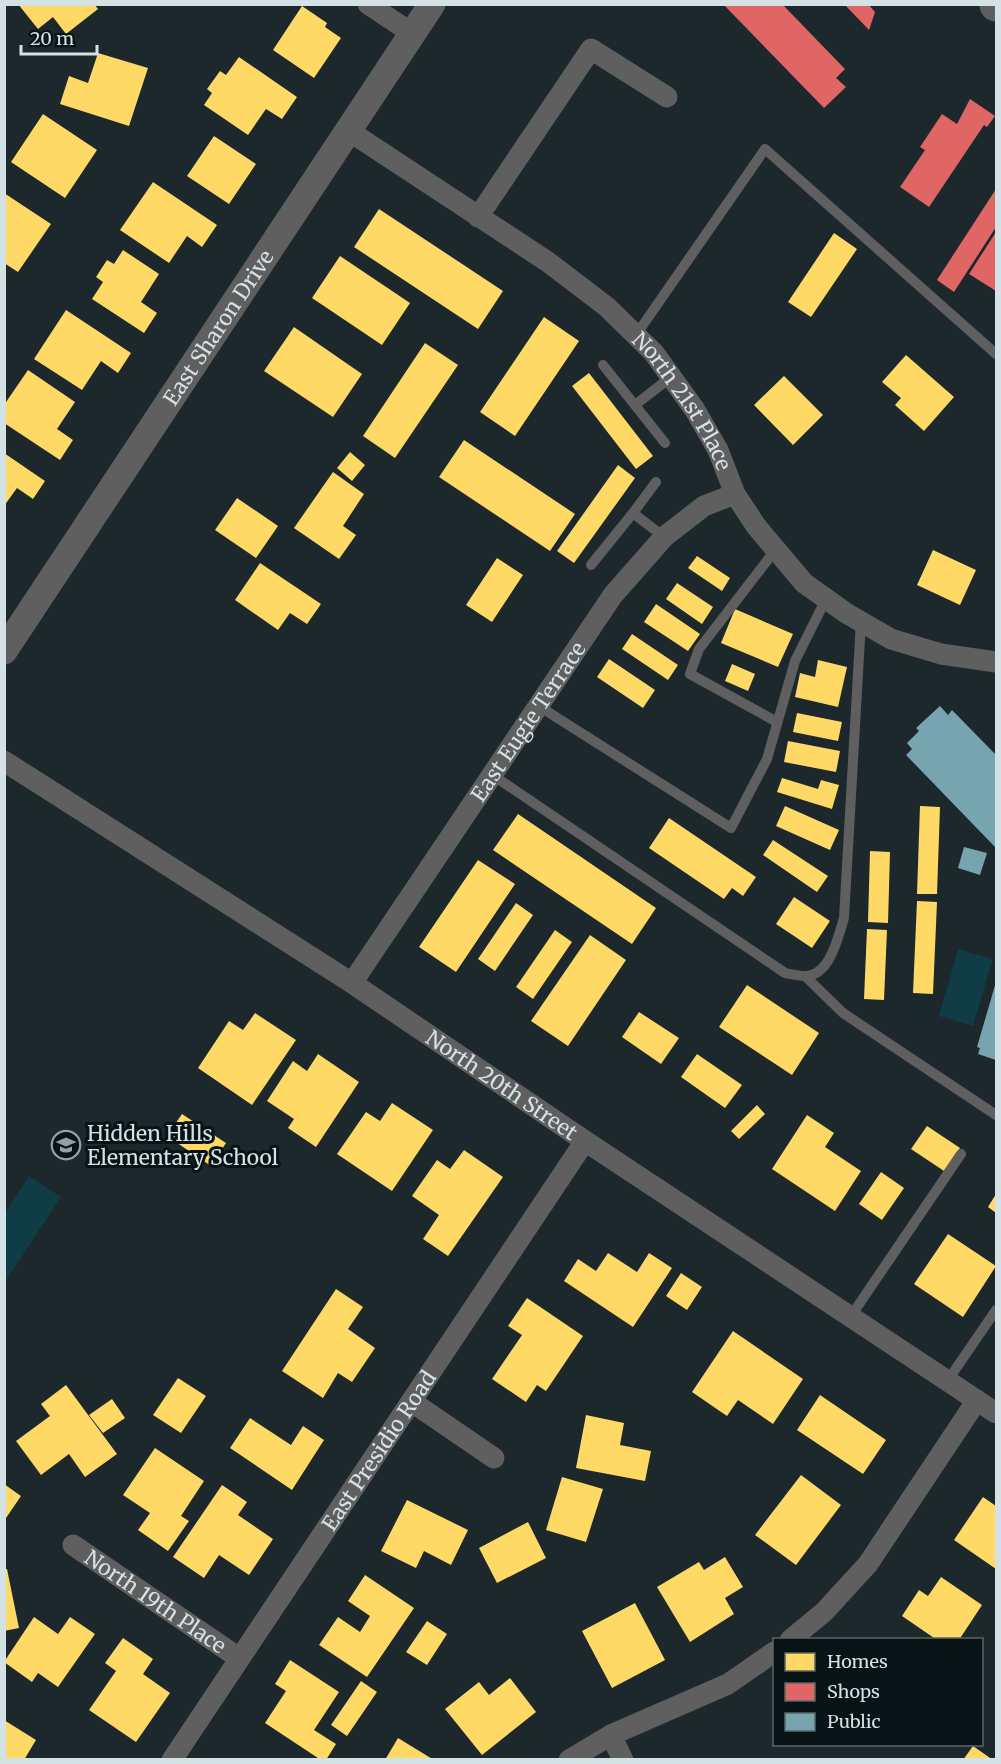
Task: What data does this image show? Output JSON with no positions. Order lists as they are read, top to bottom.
{
  "streets": {
    "street": [
      "East Sharon Drive",
      "North 21st Place",
      "East Eugie Terrace",
      "North 20th Street",
      "East Presidio Road",
      "North 19th Place"
    ]
  },
  "crossings": [
    ["East Sharon Drive", "North 21st Place"],
    ["North 21st Place", "East Eugie Terrace"],
    ["East Eugie Terrace", "North 20th Street"],
    ["North 20th Street", "East Presidio Road"],
    ["East Presidio Road", "North 19th Place"]
  ],
  "places": {
    "school or university": ["Hidden Hills Elementary School"]
  },
  "legend": ["Homes", "Shops", "Public"],
  "scale_bar": "20 m"
}
